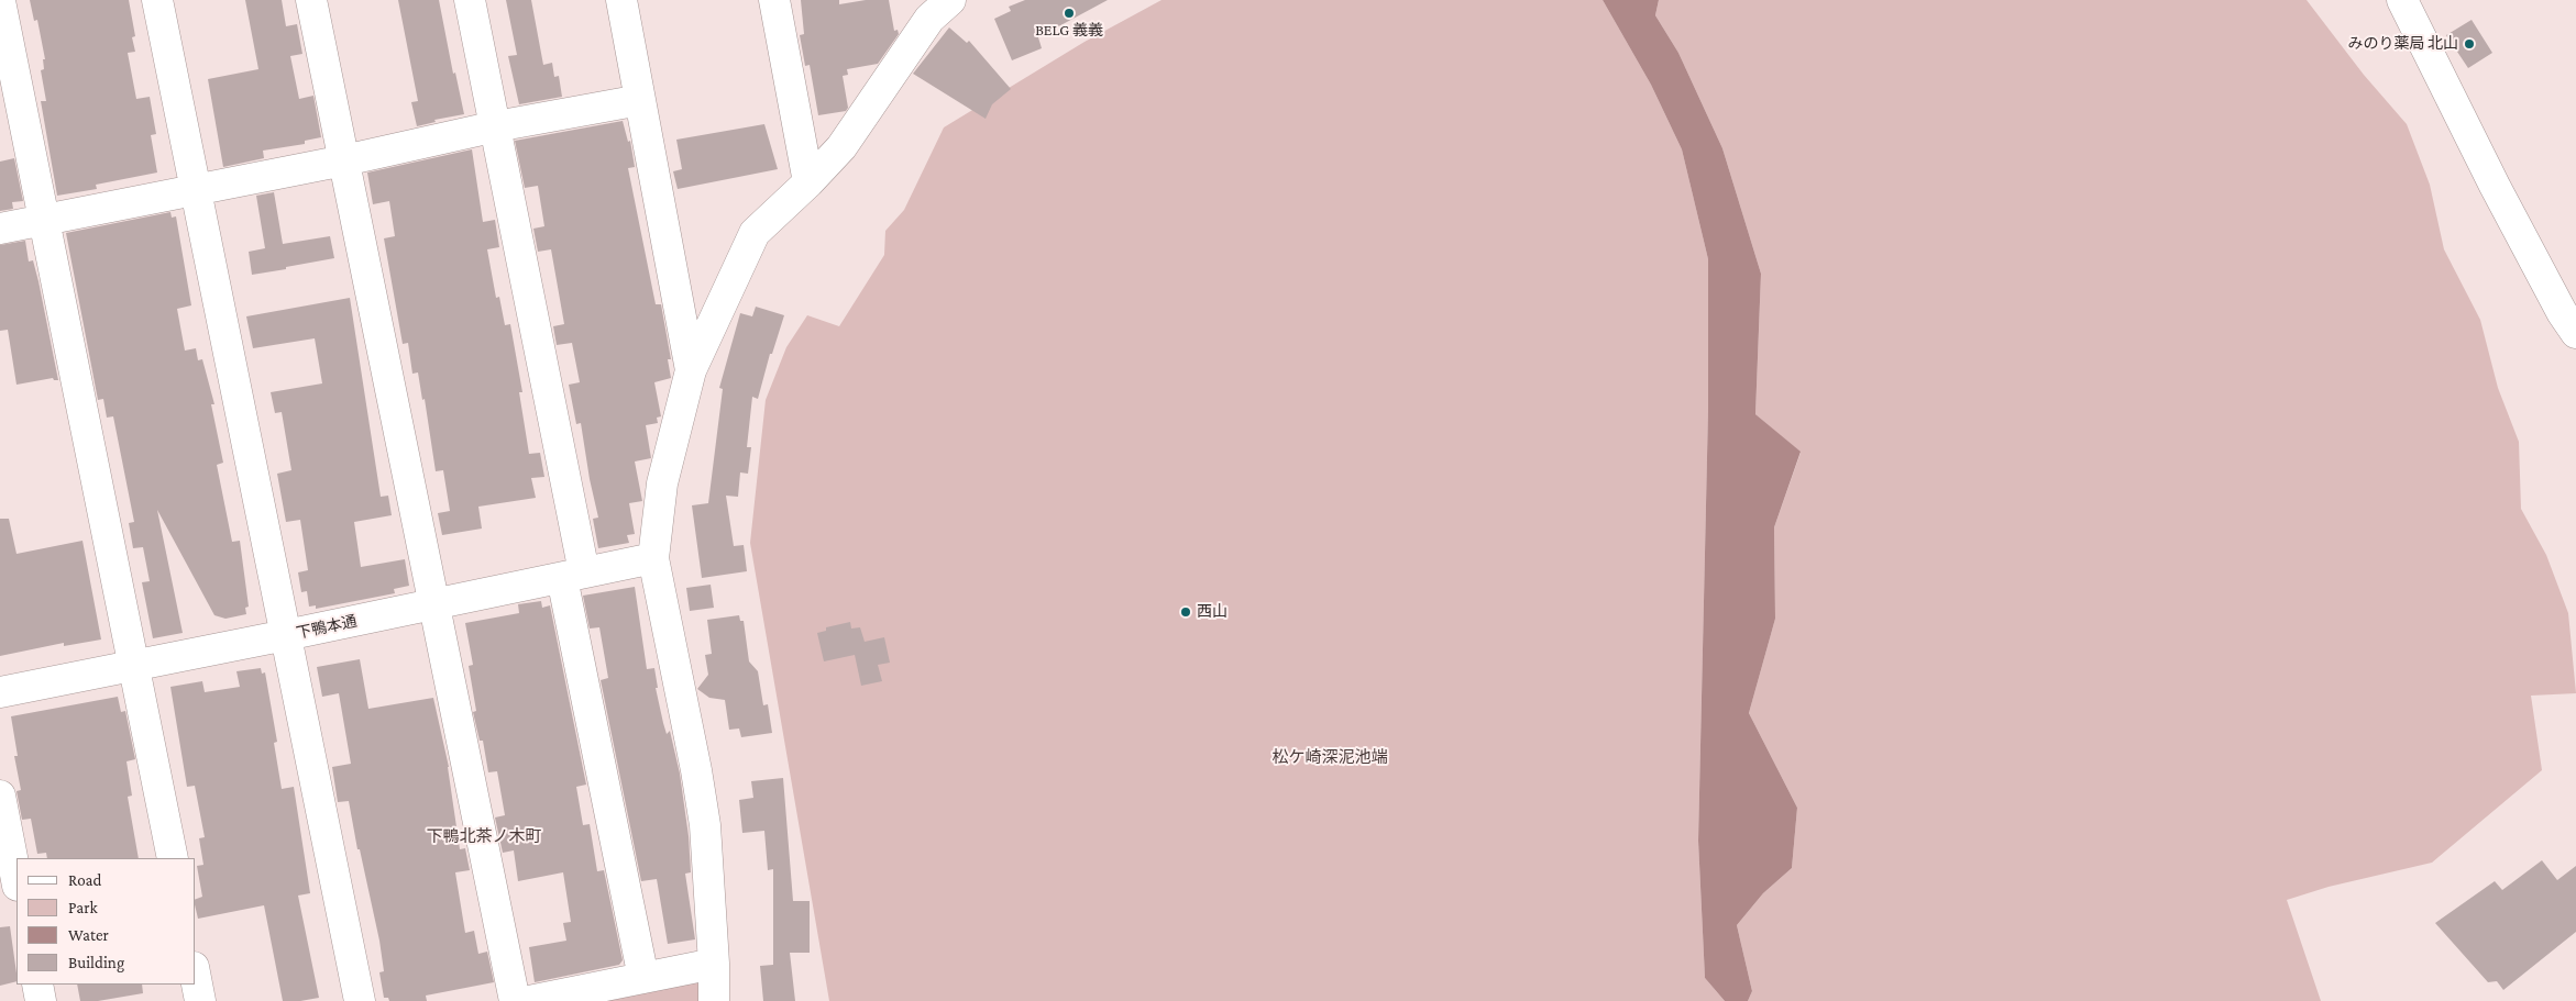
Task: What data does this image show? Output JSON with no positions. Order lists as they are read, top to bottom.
{
  "streets": {
    "street": ["下鴨本通"]
  },
  "districts": ["松ケ崎深泥池端", "下鴨北茶ノ木町"],
  "places": ["BELG 義義", "みのり薬局 北山", "西山"],
  "legend": [
    "Road",
    "Park",
    "Water",
    "Building"
  ]
}
